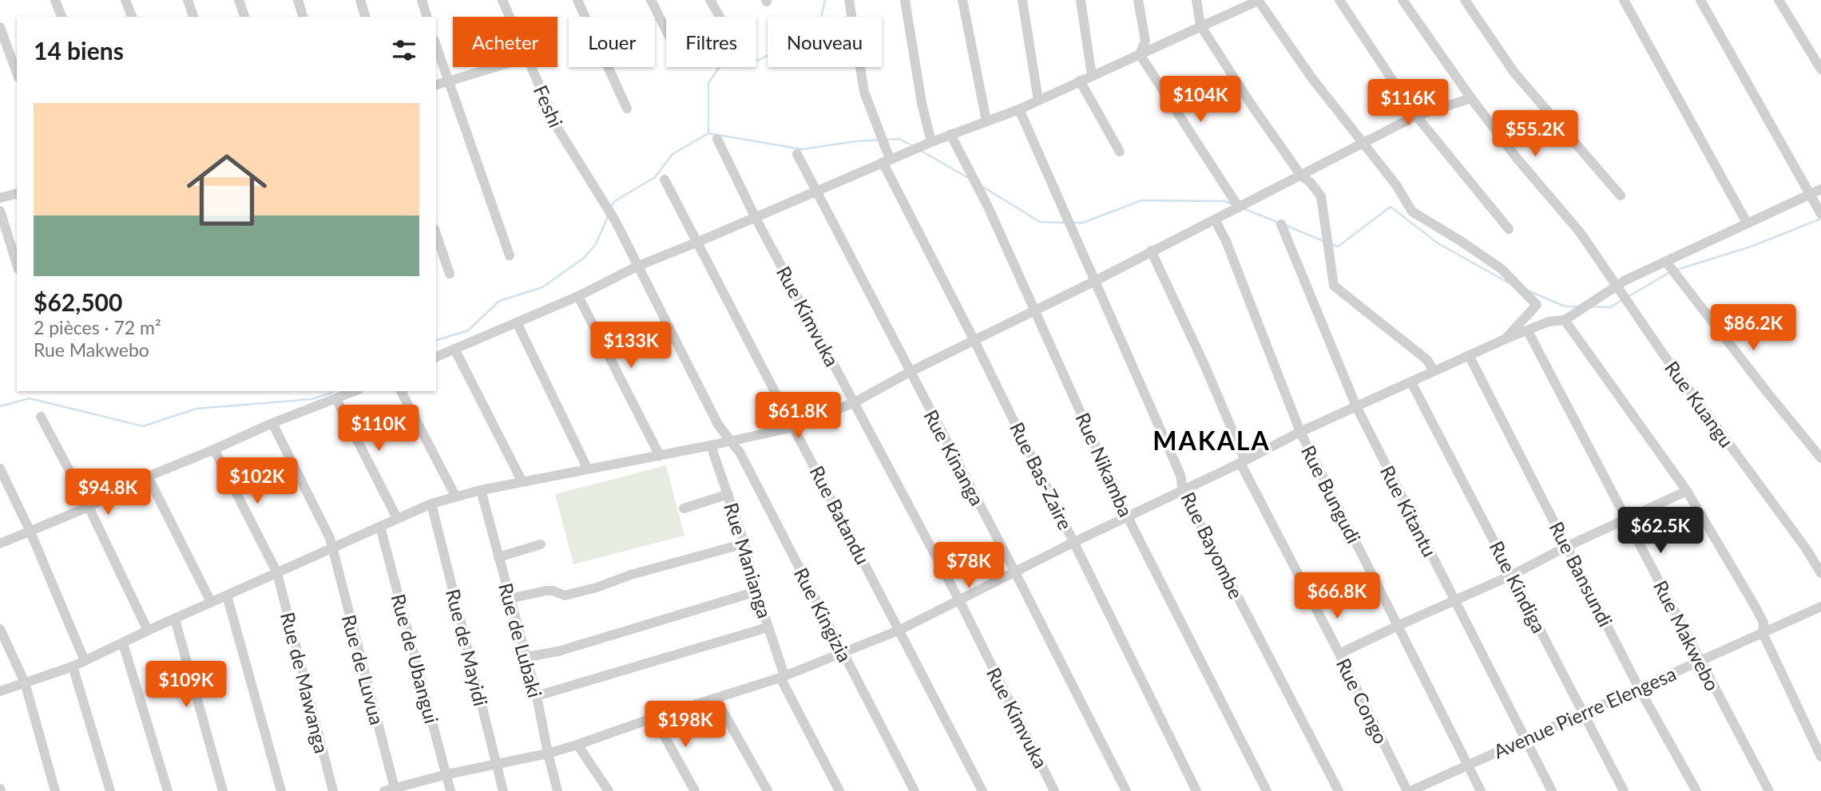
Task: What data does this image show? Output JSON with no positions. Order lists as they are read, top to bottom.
{
  "streets": {
    "street": [
      "Feshi",
      "Rue Kimvuka",
      "Rue Kuangu",
      "Rue Kinanga",
      "Rue Nikamba",
      "Rue Bas-Zaire",
      "Rue Bungudi",
      "Rue Kitantu",
      "Rue Batandu",
      "Rue Bayombe",
      "Rue Manianga",
      "Rue Bansundi",
      "Rue Kindiga",
      "Rue Kingizia",
      "Rue Makwebo",
      "Rue de Lubaki",
      "Rue de Mayidi",
      "Rue de Ubangui",
      "Rue de Luvua",
      "Rue de Mawanga",
      "Rue Congo",
      "Avenue Pierre Elengesa"
    ]
  },
  "crossings": [
    ["Feshi", "Rue Kingizia"],
    ["Rue Bungudi", "Avenue Pierre Elengesa"],
    ["Rue Kitantu", "Avenue Pierre Elengesa"],
    ["Rue Bansundi", "Avenue Pierre Elengesa"],
    ["Rue Kindiga", "Avenue Pierre Elengesa"],
    ["Rue Makwebo", "Avenue Pierre Elengesa"],
    ["Rue Congo", "Avenue Pierre Elengesa"]
  ],
  "districts": ["MAKALA"],
  "page": {
    "chip": [
      "Acheter",
      "Louer",
      "Filtres",
      "Nouveau"
    ],
    "heading": "14 biens",
    "price": [
      "$104K",
      "$116K",
      "$55.2K",
      "$86.2K",
      "$133K",
      "$61.8K",
      "$110K",
      "$102K",
      "$94.8K",
      "$62.5K",
      "$78K",
      "$66.8K",
      "$109K",
      "$198K"
    ],
    "list": [
      {
        "name": "$62,500",
        "note": "2 pièces · 72 m² · Rue Makwebo"
      }
    ]
  }
}
